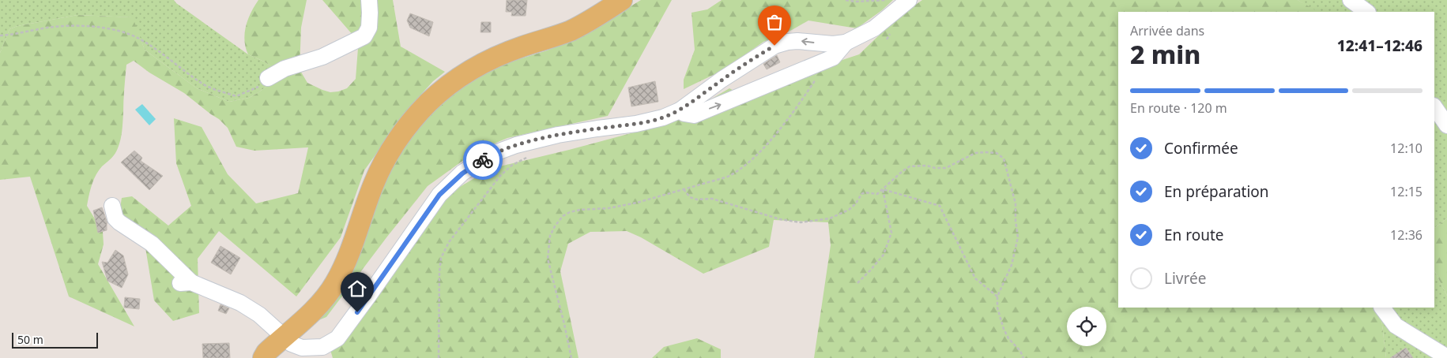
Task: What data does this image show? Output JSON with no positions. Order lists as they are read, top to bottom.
{
  "scale_bar": "50 m",
  "page": {
    "heading": ["2 min", "Arrivée dans", "12:41–12:46"],
    "bar": "En route · 120 m",
    "list": [
      ["Confirmée", "12:10"],
      ["En préparation", "12:15"],
      ["En route", "12:36"],
      "Livrée"
    ],
    "scale": "50 m"
  }
}
